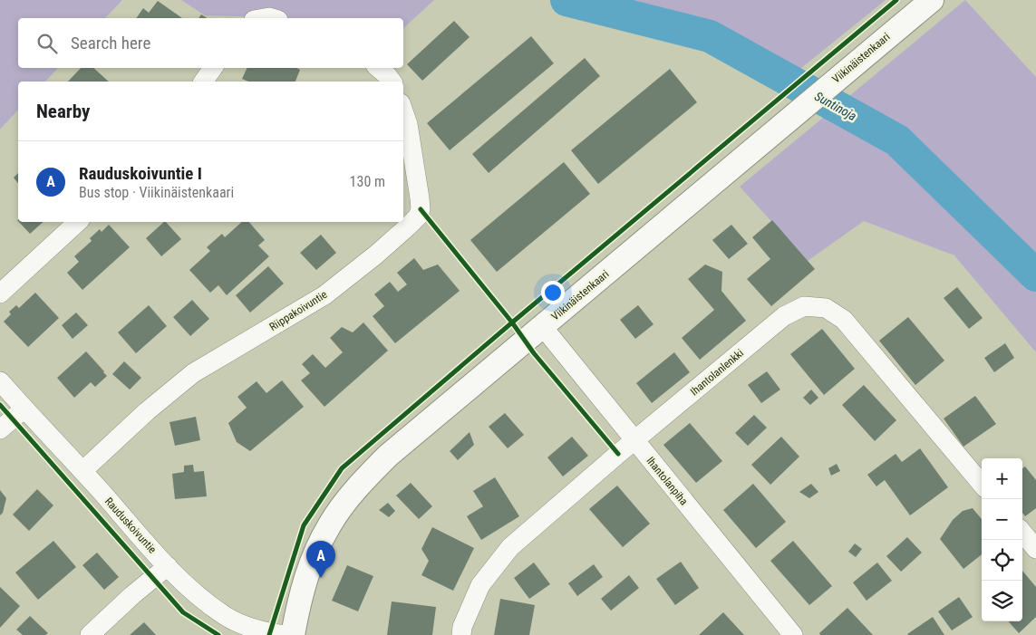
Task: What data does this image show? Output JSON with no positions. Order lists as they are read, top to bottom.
{
  "streets": {
    "street": [
      "Viikinäistenkaari",
      "Riippakoivuntie",
      "Ihantolanlenkki",
      "Ihantolanpiha",
      "Rauduskoivuntie"
    ]
  },
  "crossings": [
    ["Viikinäistenkaari", "Ihantolanpiha"],
    ["Riippakoivuntie", "Rauduskoivuntie"],
    ["Ihantolanlenkki", "Ihantolanpiha"]
  ],
  "water": ["Suntinoja"],
  "page": {
    "search": "Search here",
    "heading": "Nearby",
    "list": [
      {
        "mark": "A",
        "name": "Rauduskoivuntie I",
        "note": "Bus stop · Viikinäistenkaari",
        "value": "130 m"
      }
    ],
    "map_buttons": ["+", "−"],
    "pins": "A"
  }
}
